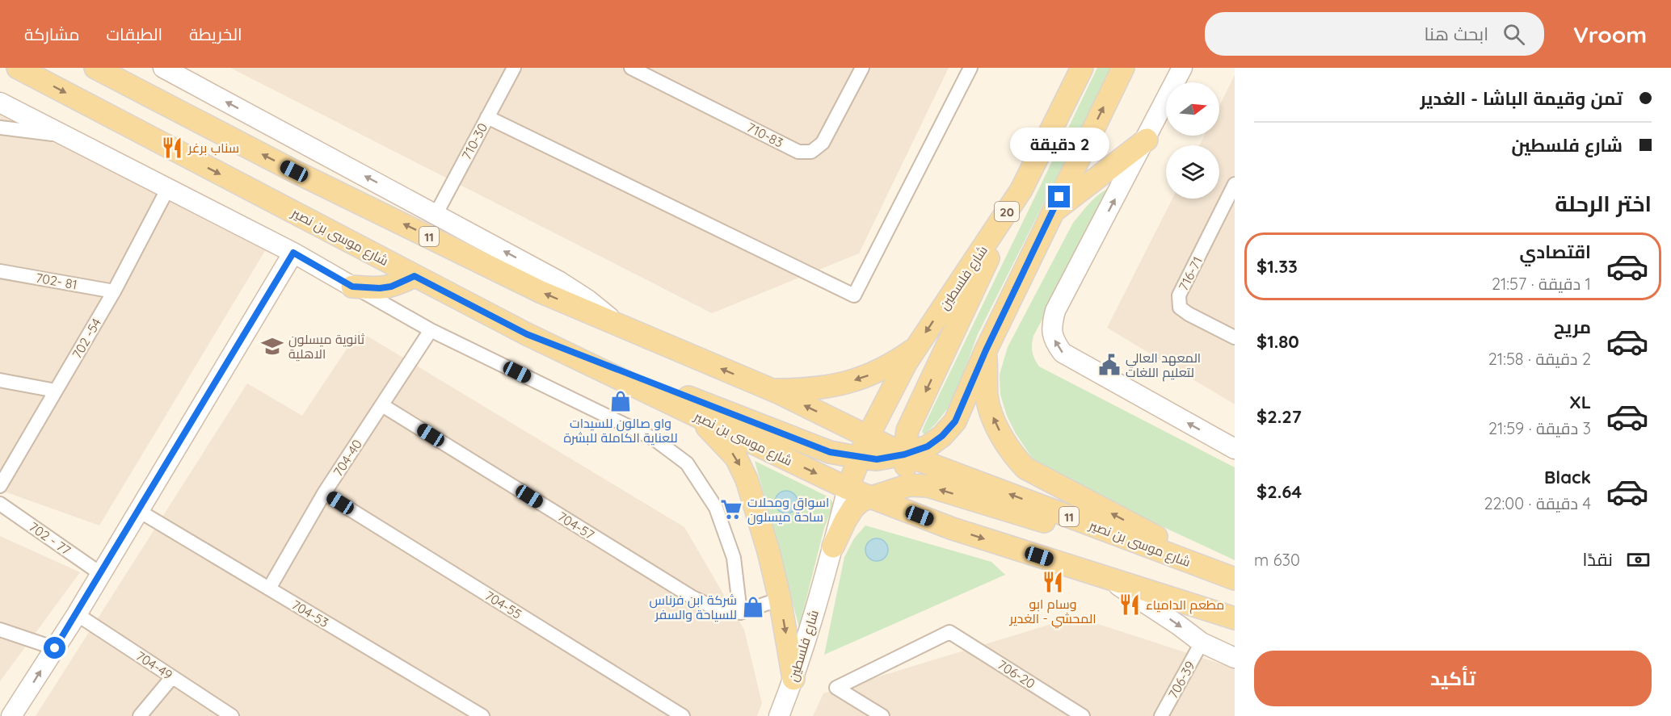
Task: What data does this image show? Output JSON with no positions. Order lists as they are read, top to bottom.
{
  "streets": {
    "main road": [
      "20",
      "شارع موسى بن نصير",
      "11",
      "شارع فلسطين"
    ],
    "street": [
      "710-83",
      "710-30",
      "716-71",
      "702- 81",
      "702 -54",
      "704-40",
      "704-57",
      "702 - 77",
      "704-55",
      "704-53",
      "704-49",
      "706-20",
      "706-39"
    ]
  },
  "crossings": [
    ["شارع موسى بن نصير", "شارع فلسطين"],
    ["702- 81", "702 -54"],
    ["704-40", "704-57"],
    ["704-40", "704-55"],
    ["704-40", "704-53"]
  ],
  "places": {
    "restaurant": ["سناب برغر", "وسام ابو المحشي - الغدير", "مطعم الدامياء"],
    "school or university": ["ثانوية ميسلون الاهلية"],
    "public building": ["المعهد العالي لتعليم اللغات"],
    "shop": ["واو صالون للسيدات للعناية الكاملة للبشرة", "شركة ابن فرناس للسياحة والسفر"],
    "supermarket": ["اسواق ومحلات ساحة ميسلون"]
  },
  "north": "right",
  "page": {
    "header": "Vroom",
    "search": "ابحث هنا",
    "nav": ["الخريطة", "الطبقات", "مشاركة"],
    "banner": ["تمن وقيمة الباشا - الغدير", "شارع فلسطين"],
    "bubble": "2 دقيقة",
    "heading": "اختر الرحلة",
    "list": [
      {
        "name": "اقتصادي",
        "note": "1 دقيقة · 21:57",
        "value": "$1.33"
      },
      {
        "name": "مريح",
        "note": "2 دقيقة · 21:58",
        "value": "$1.80"
      },
      {
        "name": "XL",
        "note": "3 دقيقة · 21:59",
        "value": "$2.27"
      },
      {
        "name": "Black",
        "note": "4 دقيقة · 22:00",
        "value": "$2.64"
      }
    ],
    "pay": ["نقدًا", "630 m"],
    "buttons": "تأكيد"
  }
}
